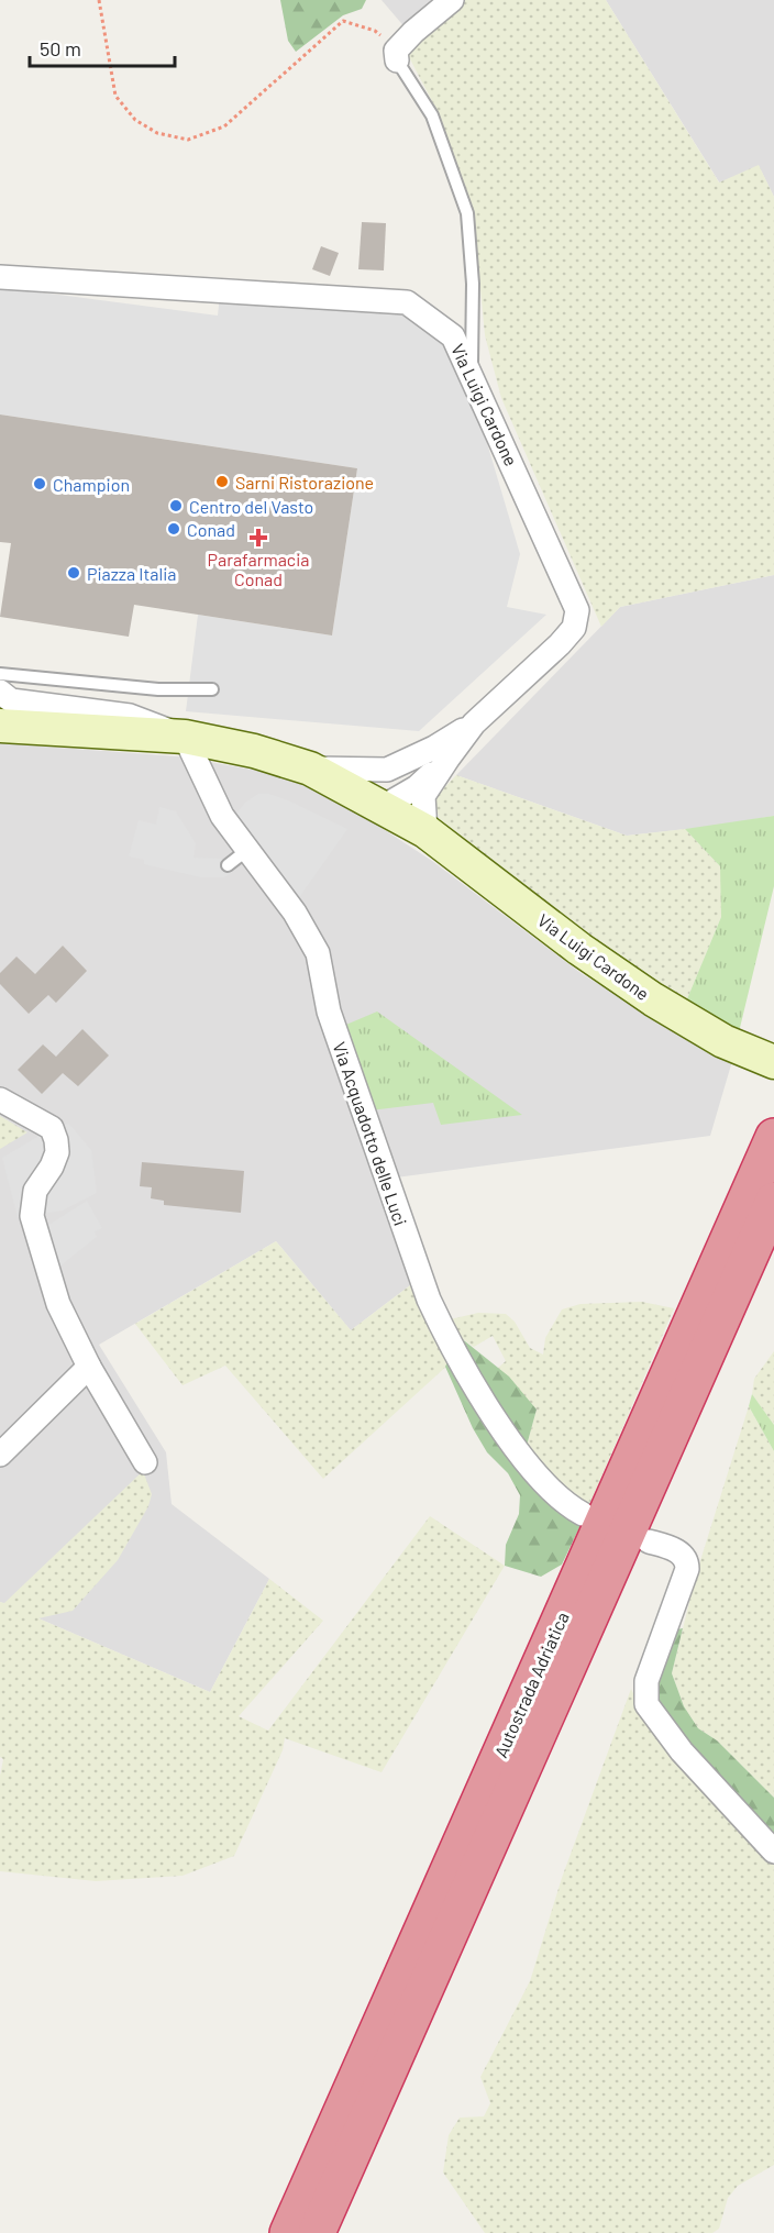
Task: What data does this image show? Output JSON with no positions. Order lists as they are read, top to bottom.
{
  "streets": {
    "highway": ["Autostrada Adriatica"],
    "main road": ["Via Luigi Cardone"],
    "street": ["Via Acquadotto delle Luci"]
  },
  "crossings": [
    ["Via Luigi Cardone", "Via Acquadotto delle Luci"]
  ],
  "places": {
    "other": [
      "Sarni Ristorazione",
      "Champion",
      "Centro del Vasto",
      "Conad",
      "Piazza Italia"
    ],
    "health": ["Parafarmacia Conad"]
  },
  "scale_bar": "50 m"
}
